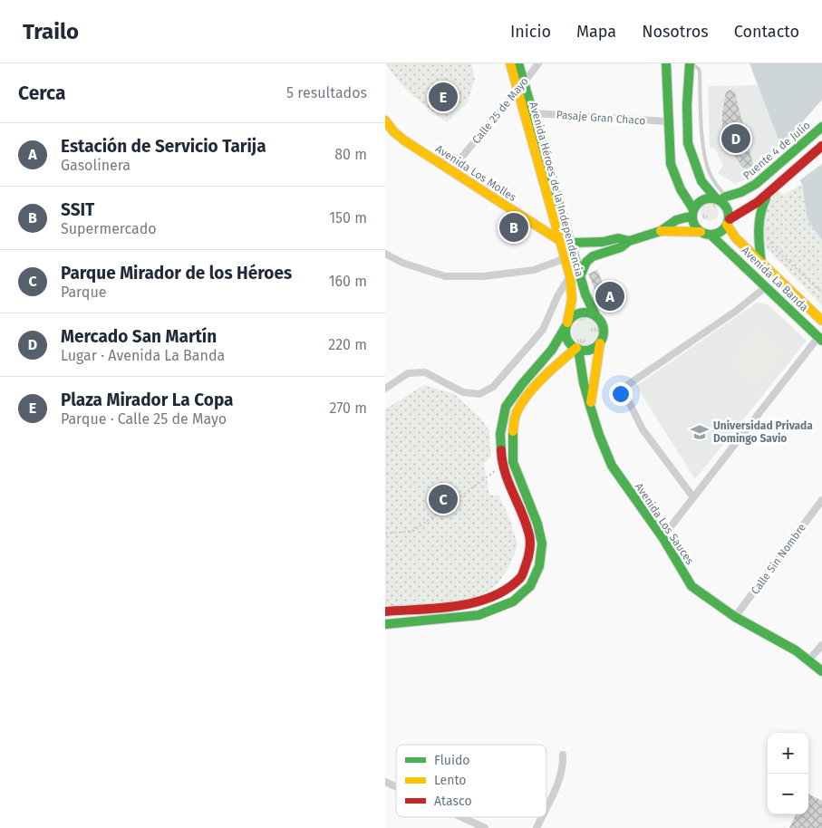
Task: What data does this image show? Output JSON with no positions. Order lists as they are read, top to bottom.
{
  "streets": {
    "street": [
      "Calle 25 de Mayo",
      "Pasaje Gran Chaco",
      "Puente 4 de Julio",
      "Avenida Los Molles",
      "Avenida Héroes de la Independencia",
      "Avenida La Banda",
      "Avenida Los Sauces",
      "Calle Sin Nombre"
    ]
  },
  "crossings": [
    ["Calle 25 de Mayo", "Avenida Héroes de la Independencia"],
    ["Pasaje Gran Chaco", "Avenida Héroes de la Independencia"],
    ["Puente 4 de Julio", "Avenida La Banda"],
    ["Avenida Los Molles", "Avenida Héroes de la Independencia"],
    ["Avenida Héroes de la Independencia", "Avenida Los Sauces"],
    ["Avenida Los Sauces", "Calle Sin Nombre"]
  ],
  "places": {
    "school or university": ["Universidad Privada Domingo Savio"]
  },
  "legend": ["Fluido", "Lento", "Atasco"],
  "page": {
    "header": "Trailo",
    "nav": [
      "Inicio",
      "Mapa",
      "Nosotros",
      "Contacto"
    ],
    "heading": ["Cerca", "5 resultados"],
    "pins": [
      "E",
      "D",
      "B",
      "A",
      "C"
    ],
    "list": [
      {
        "mark": "A",
        "name": "Estación de Servicio Tarija",
        "note": "Gasolinera",
        "value": "80 m"
      },
      {
        "mark": "B",
        "name": "SSIT",
        "note": "Supermercado",
        "value": "150 m"
      },
      {
        "mark": "C",
        "name": "Parque Mirador de los Héroes",
        "note": "Parque",
        "value": "160 m"
      },
      {
        "mark": "D",
        "name": "Mercado San Martín",
        "note": "Lugar · Avenida La Banda",
        "value": "220 m"
      },
      {
        "mark": "E",
        "name": "Plaza Mirador La Copa",
        "note": "Parque · Calle 25 de Mayo",
        "value": "270 m"
      }
    ],
    "map_buttons": ["+", "−"]
  }
}
